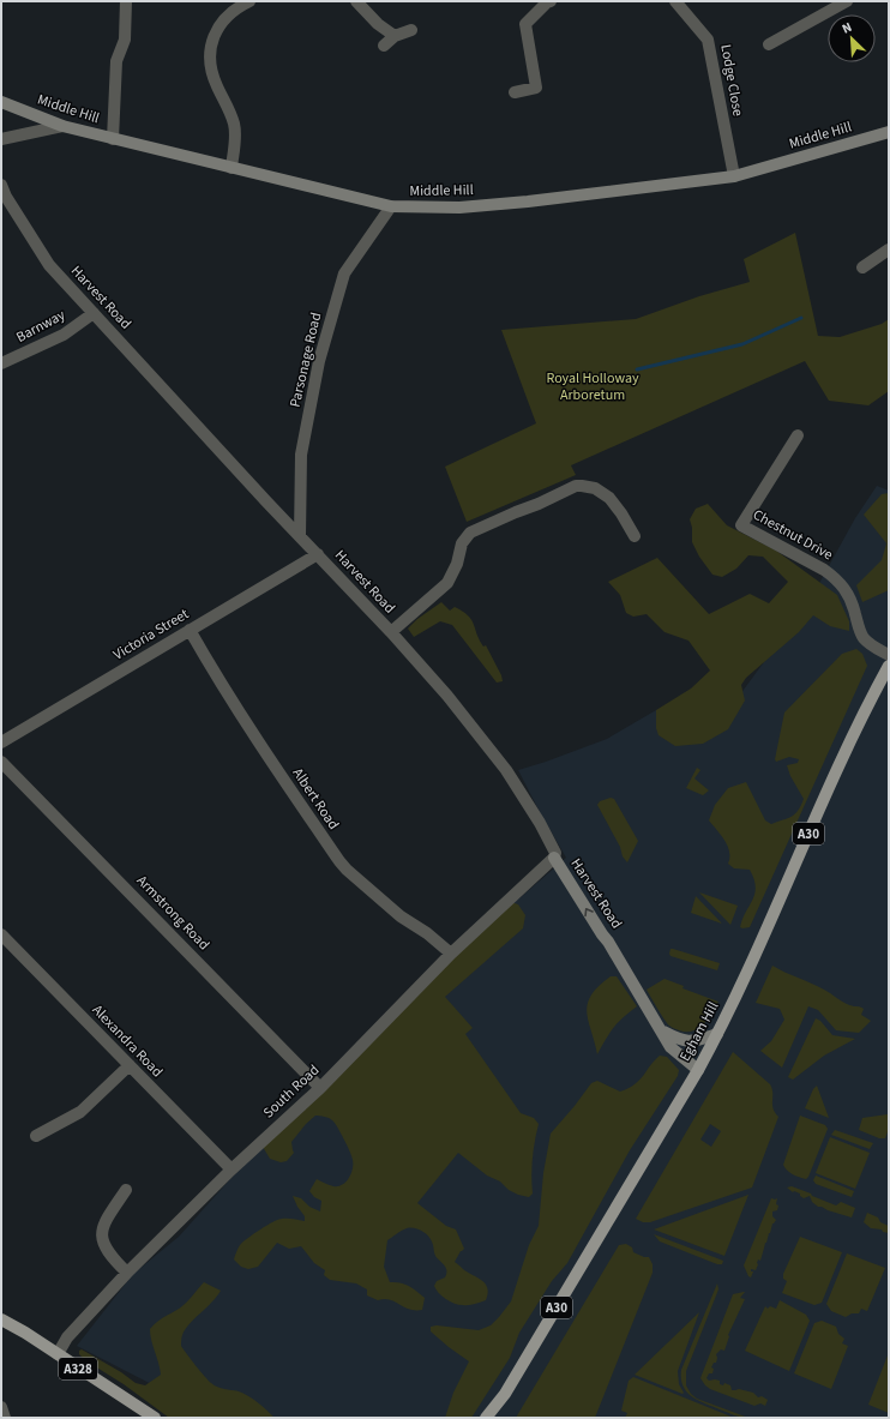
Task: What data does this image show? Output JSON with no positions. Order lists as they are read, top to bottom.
{
  "streets": {
    "main road": ["A30", "Egham Hill", "A328"],
    "street": [
      "Lodge Close",
      "Middle Hill",
      "Harvest Road",
      "Barnway",
      "Parsonage Road",
      "Chestnut Drive",
      "Victoria Street",
      "Albert Road",
      "Armstrong Road",
      "Alexandra Road",
      "South Road"
    ]
  },
  "crossings": [
    ["Lodge Close", "Middle Hill"],
    ["Middle Hill", "Parsonage Road"],
    ["Harvest Road", "Barnway"],
    ["Harvest Road", "Parsonage Road"],
    ["Harvest Road", "Victoria Street"],
    ["Harvest Road", "Egham Hill"],
    ["Harvest Road", "South Road"],
    ["Victoria Street", "Albert Road"],
    ["Albert Road", "South Road"],
    ["Armstrong Road", "South Road"],
    ["Alexandra Road", "South Road"],
    ["South Road", "A328"]
  ],
  "parks": ["Royal Holloway Arboretum"],
  "north": "top left"
}
